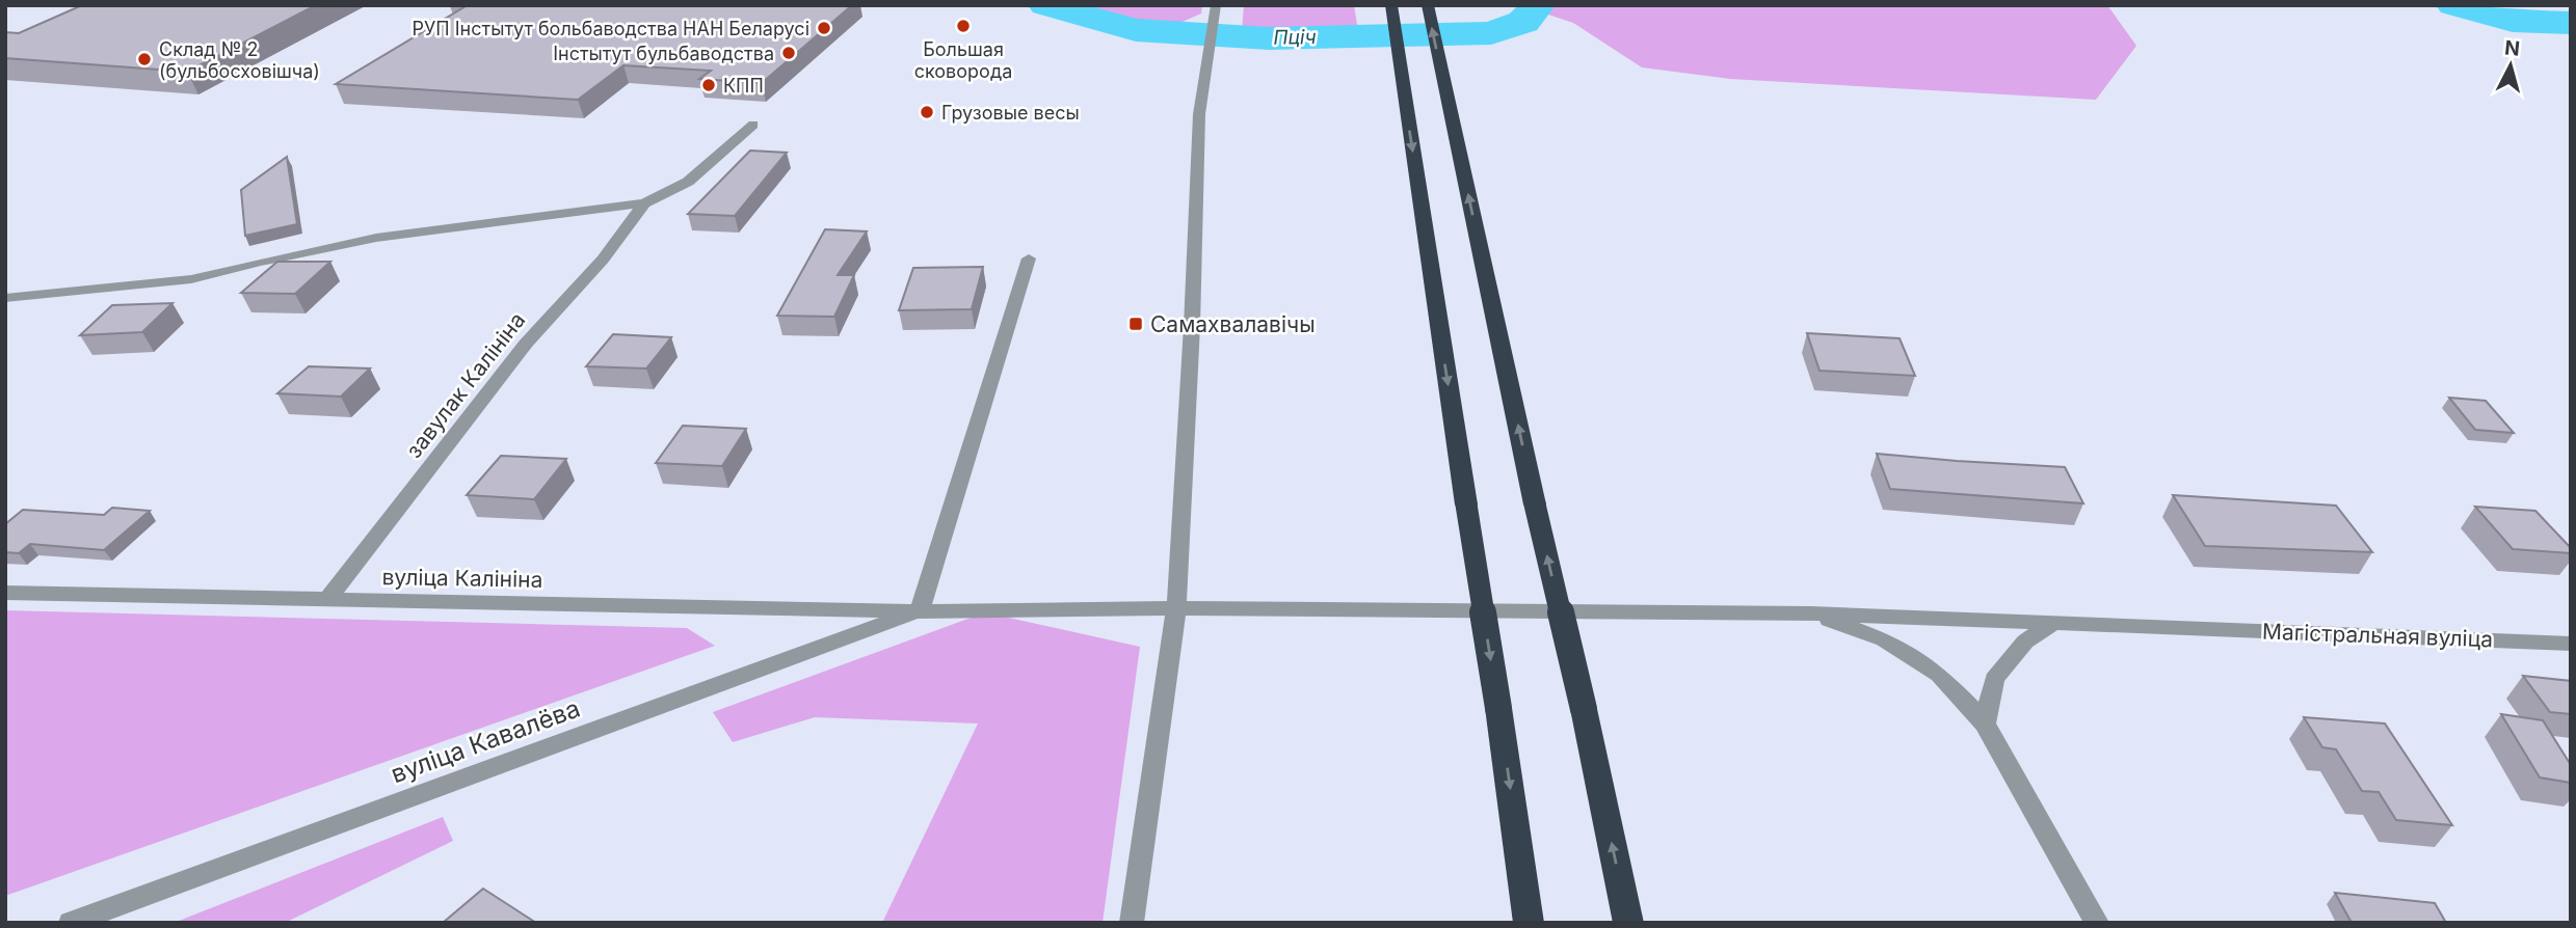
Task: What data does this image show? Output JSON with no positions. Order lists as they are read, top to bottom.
{
  "streets": {
    "street": [
      "завулак Калініна",
      "вуліца Калініна",
      "Магістральная вуліца",
      "вуліца Кавалёва"
    ]
  },
  "crossings": [
    ["завулак Калініна", "вуліца Калініна"],
    ["вуліца Калініна", "Магістральная вуліца"],
    ["вуліца Калініна", "вуліца Кавалёва"]
  ],
  "water": ["Пціч"],
  "places": {
    "other": [
      "Большая сковорода",
      "РУП Інстытут больбаводства НАН Беларусі",
      "Інстытут бульбаводства",
      "Склад № 2 (бульбосховішча)",
      "КПП",
      "Грузовые весы"
    ],
    "transit": ["Самахвалавічы"]
  },
  "north": "top"
}
